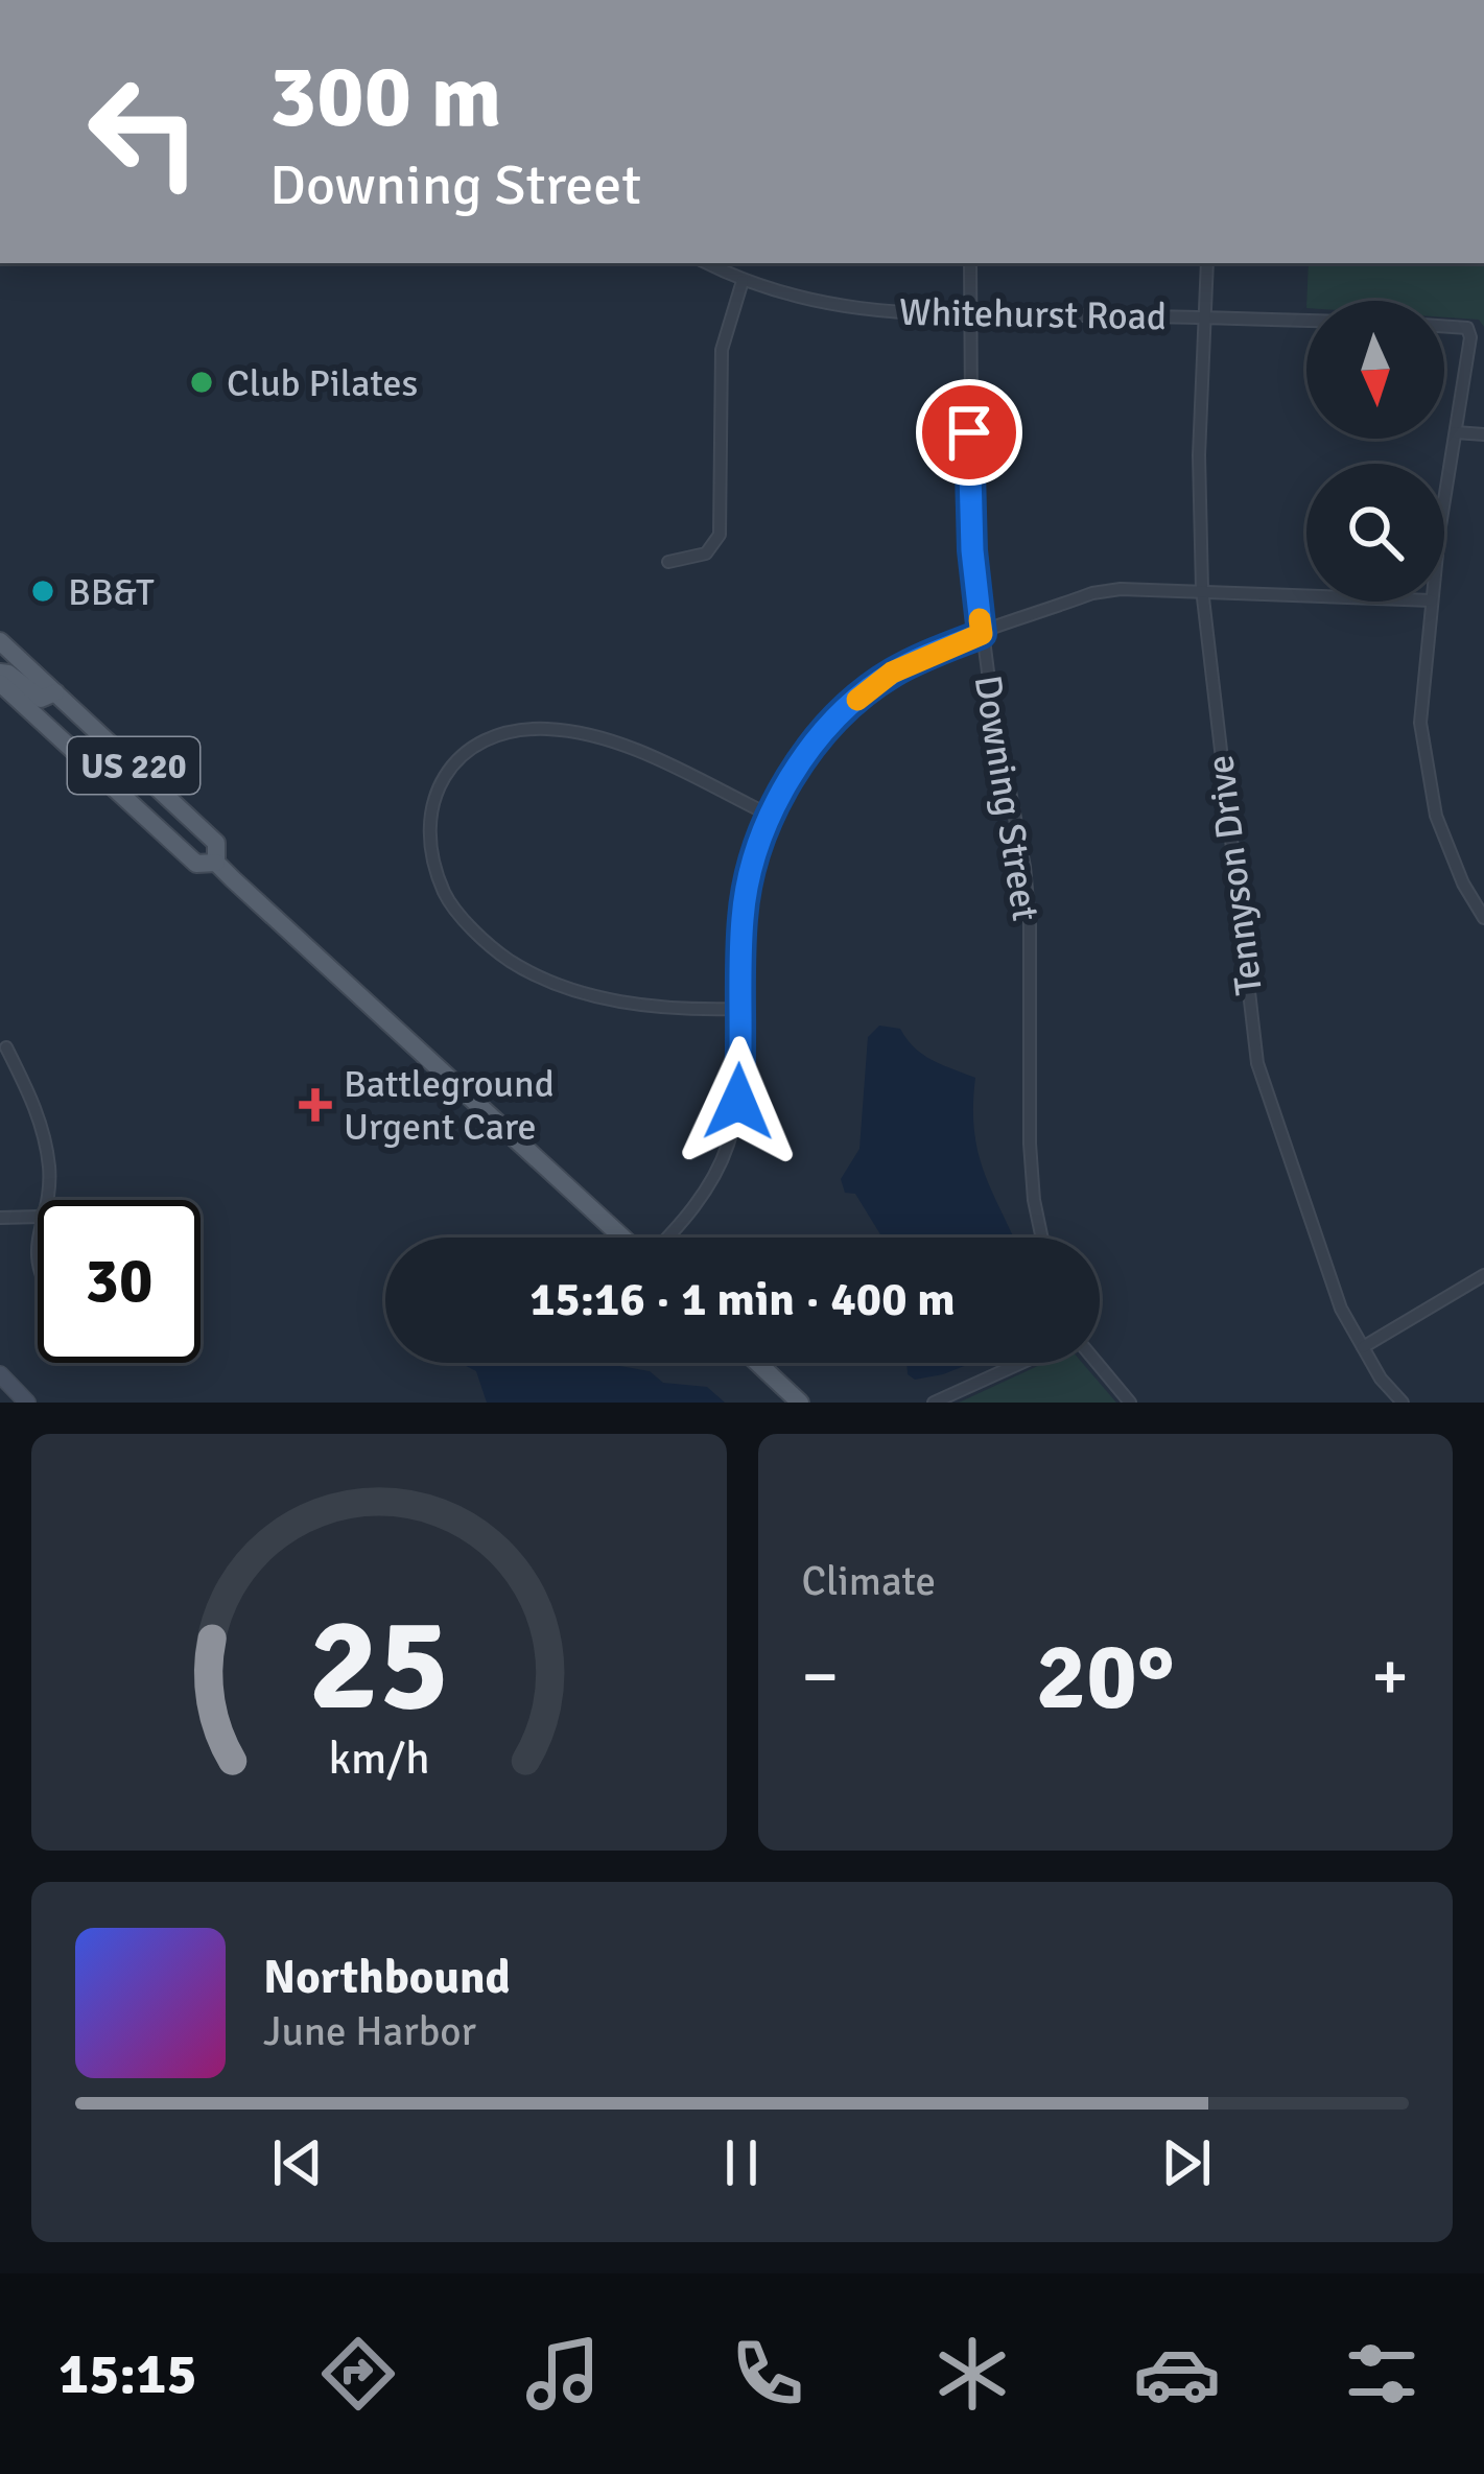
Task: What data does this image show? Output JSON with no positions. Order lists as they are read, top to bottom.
{
  "streets": {
    "main road": ["US 220"],
    "street": ["Whitehurst Road", "Downing Street", "Tennyson Drive"]
  },
  "crossings": [
    ["Whitehurst Road", "Downing Street"],
    ["Whitehurst Road", "Tennyson Drive"]
  ],
  "places": {
    "other": ["Club Pilates", "BB&T"],
    "health": ["Battleground Urgent Care"]
  },
  "north": "bottom",
  "page": {
    "turn": ["300 m", "Downing Street"],
    "limit": "30",
    "trip": "15:16 · 1 min · 400 m",
    "tile": "Climate",
    "heat": ["−", "20°", "+"],
    "song": ["Northbound", "June Harbor"],
    "tabs": "15:15",
    "gauge": ["25", "km/h"]
  }
}
